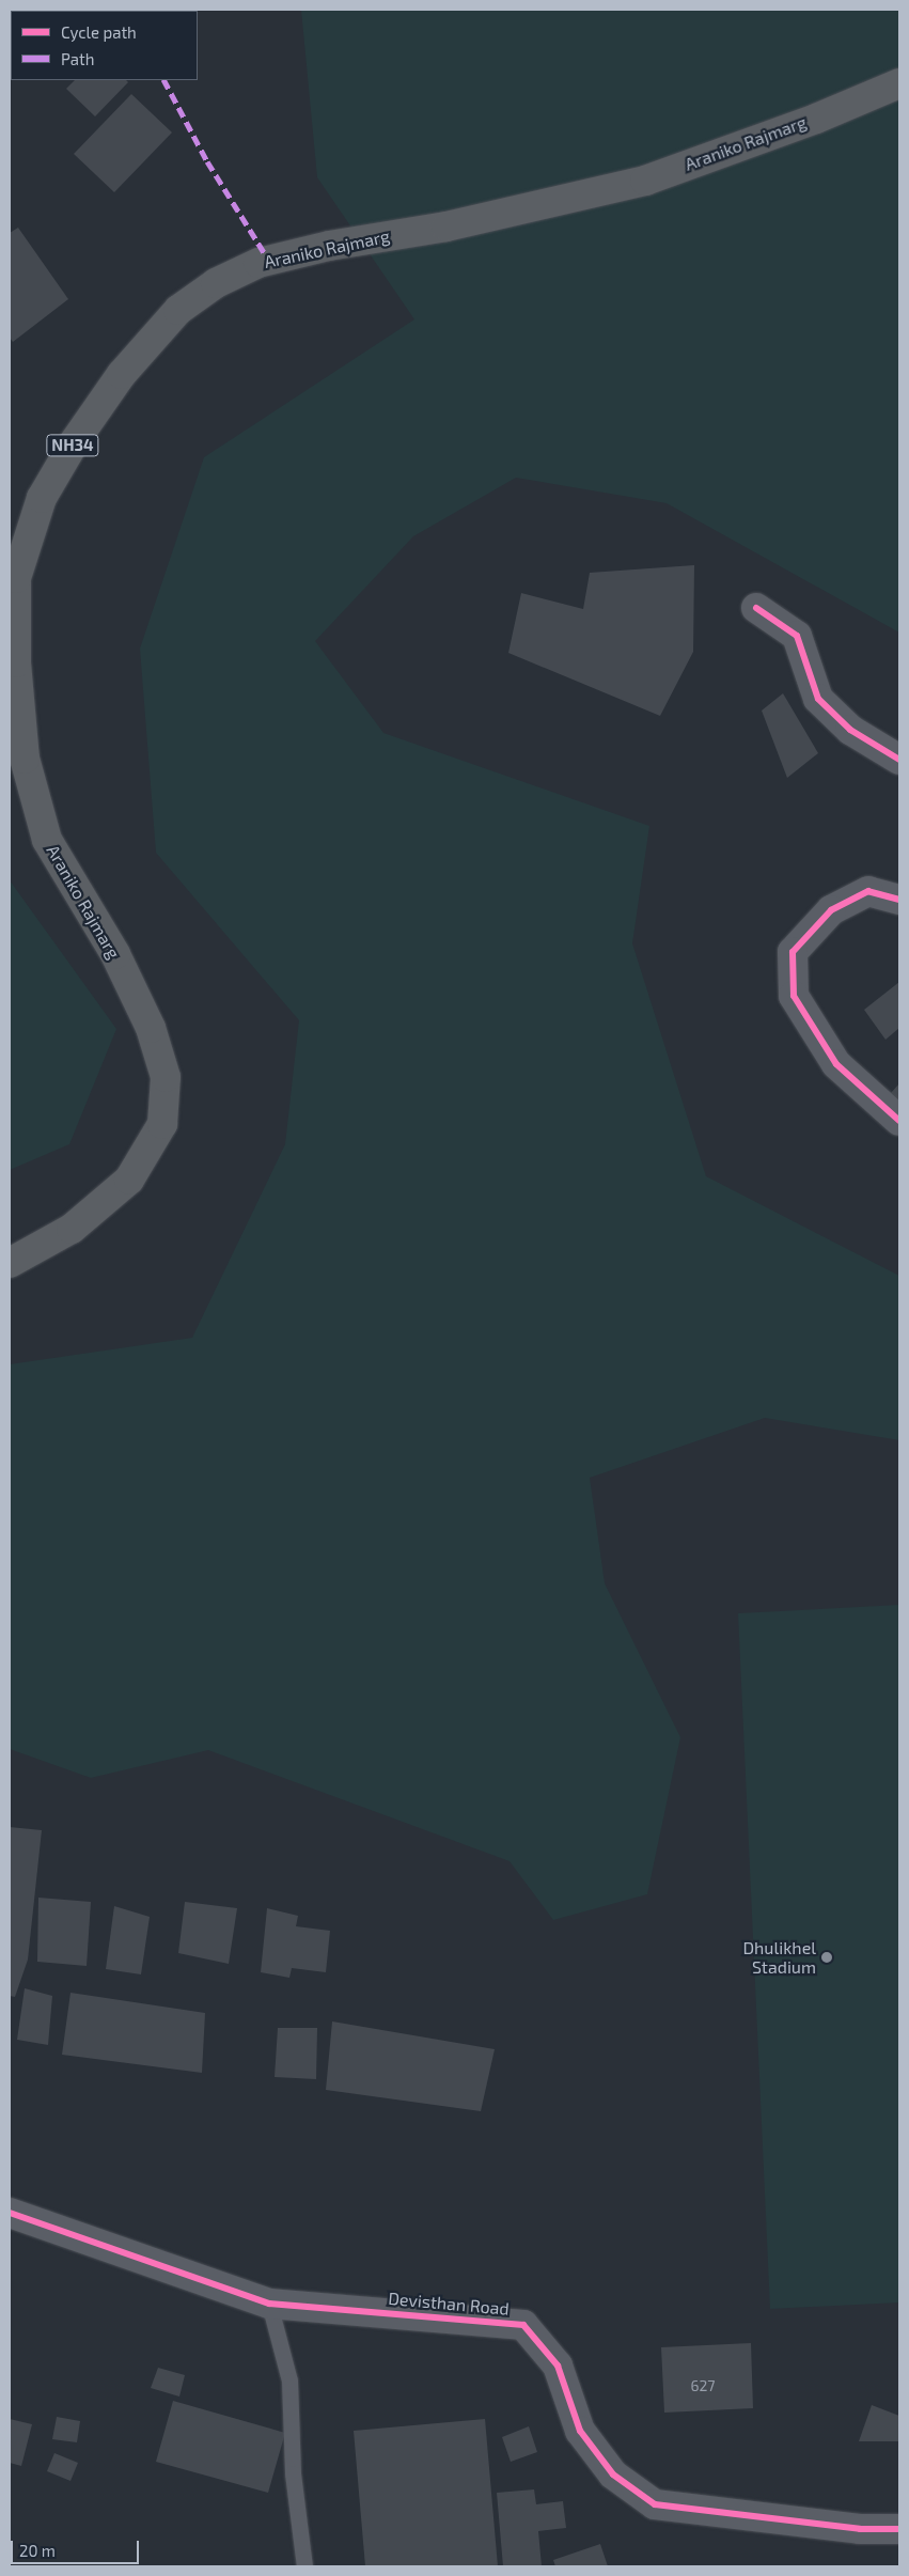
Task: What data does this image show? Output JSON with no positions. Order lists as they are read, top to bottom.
{
  "streets": {
    "highway": ["Araniko Rajmarg", "NH34"],
    "street": ["Devisthan Road"]
  },
  "places": ["Dhulikhel Stadium"],
  "house_numbers": ["627"],
  "legend": ["Cycle path", "Path"],
  "scale_bar": "20 m"
}
